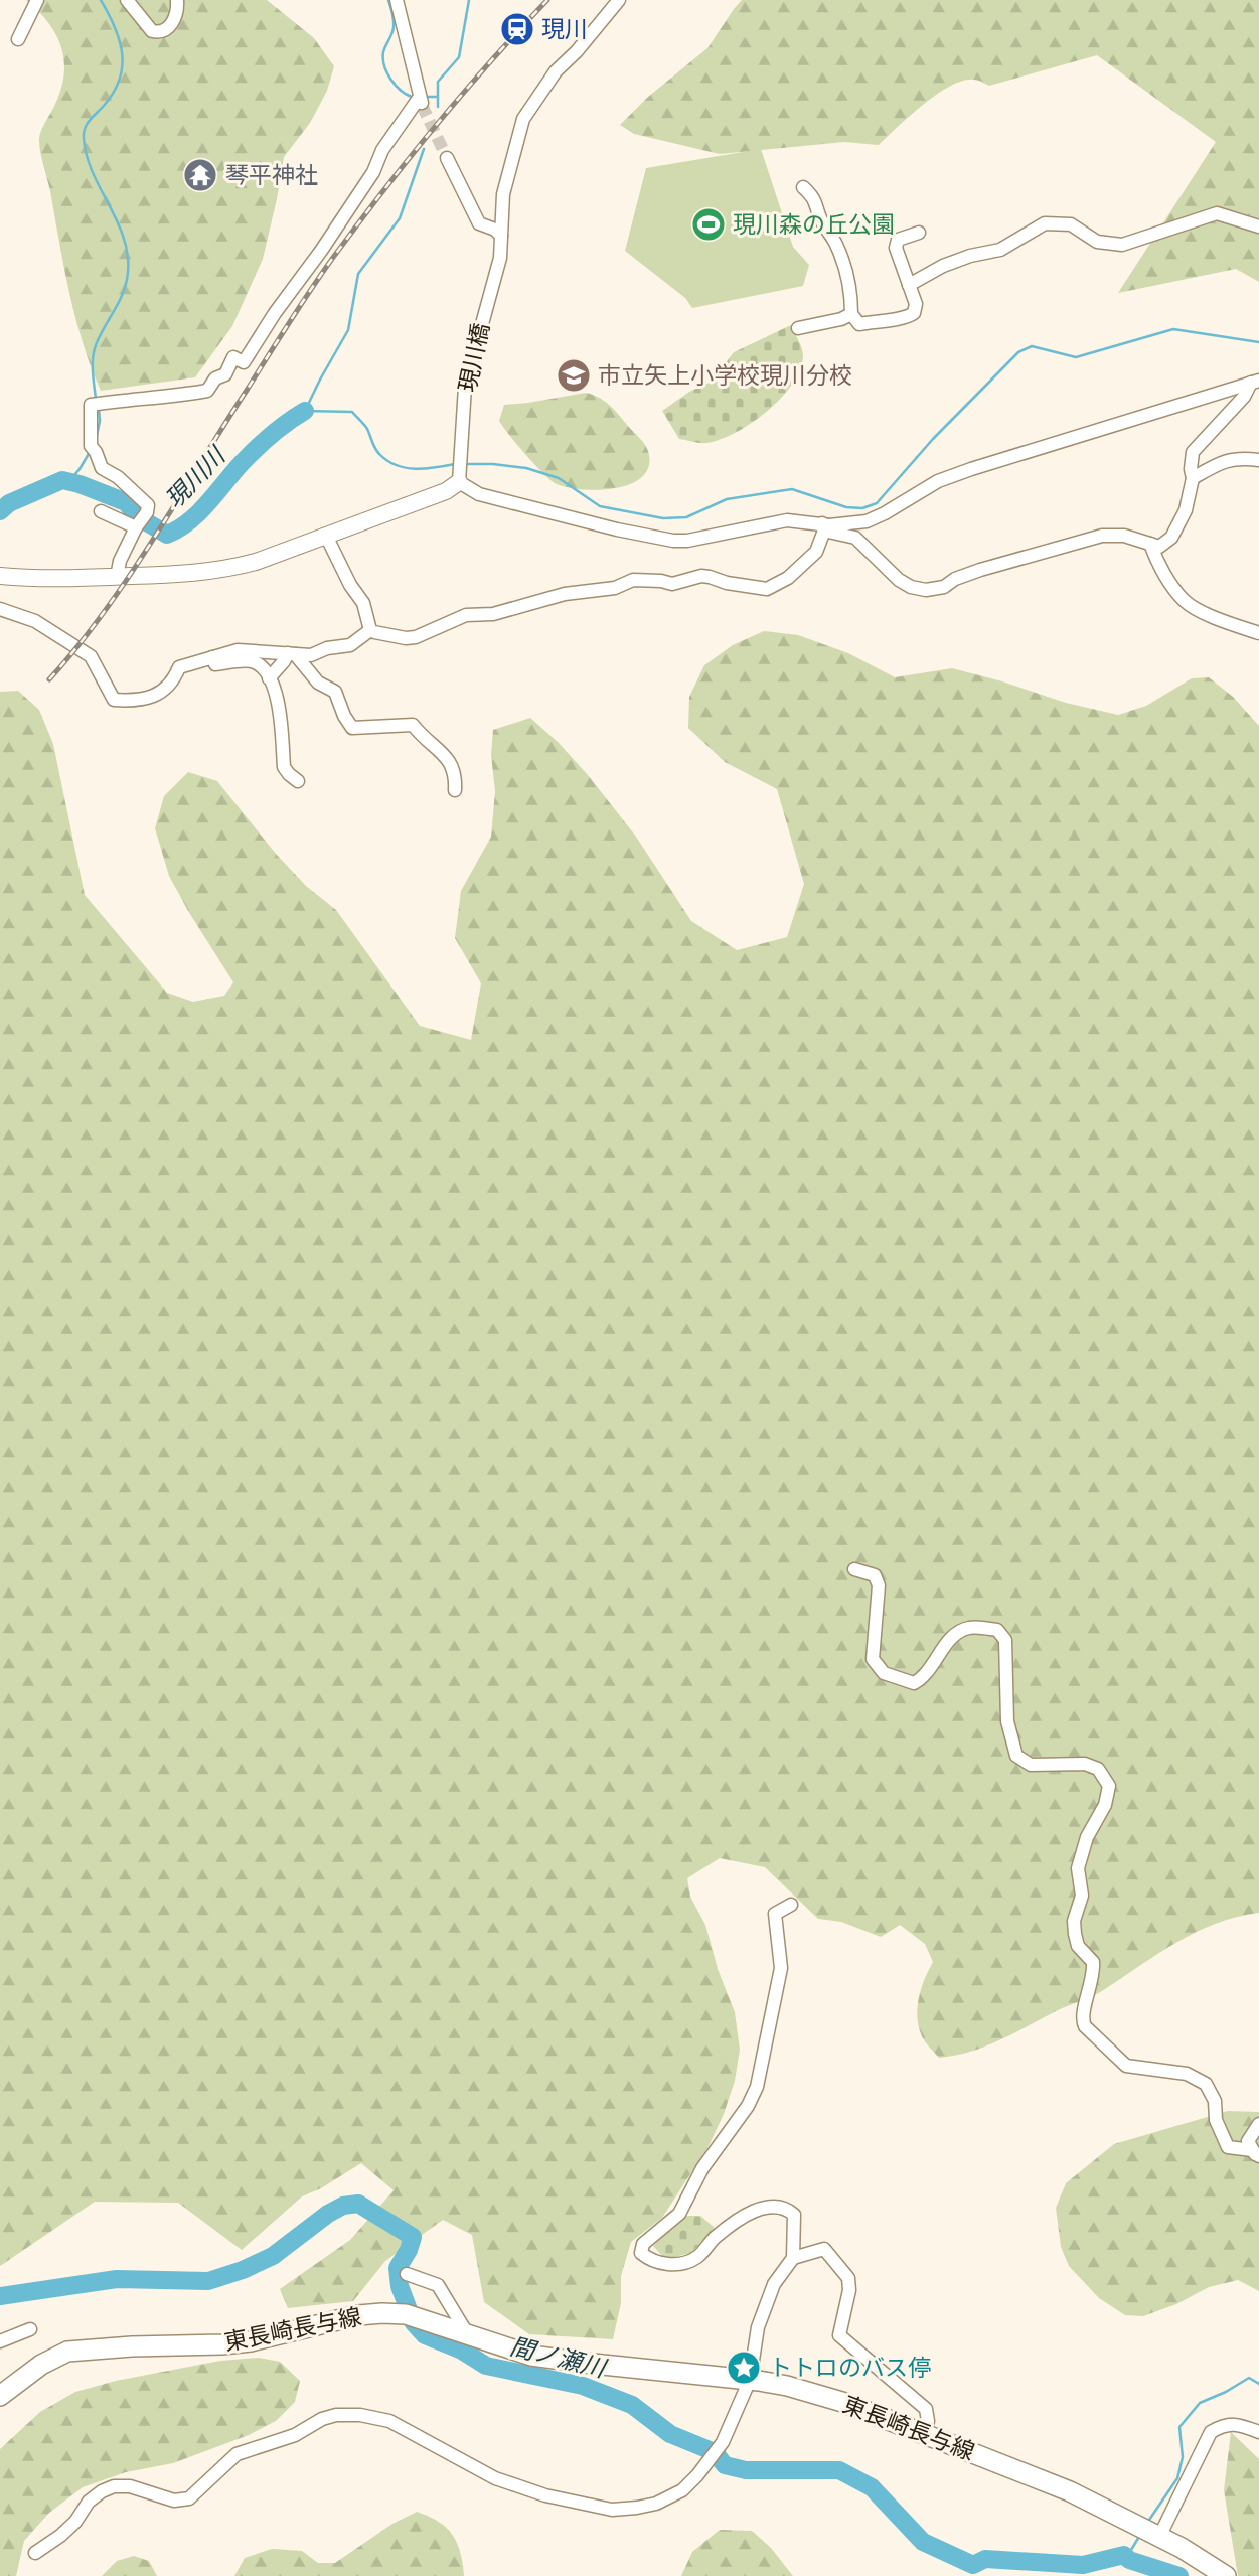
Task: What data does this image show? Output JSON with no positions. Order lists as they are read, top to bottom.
{
  "streets": {
    "main road": ["東長崎長与線"],
    "street": ["現川橋"]
  },
  "water": ["現川川", "間ノ瀬川"],
  "places": {
    "station": ["現川"],
    "temple": ["琴平神社"],
    "sports": ["現川森の丘公園"],
    "school or university": ["市立矢上小学校現川分校"],
    "place": ["トトロのバス停"]
  }
}
